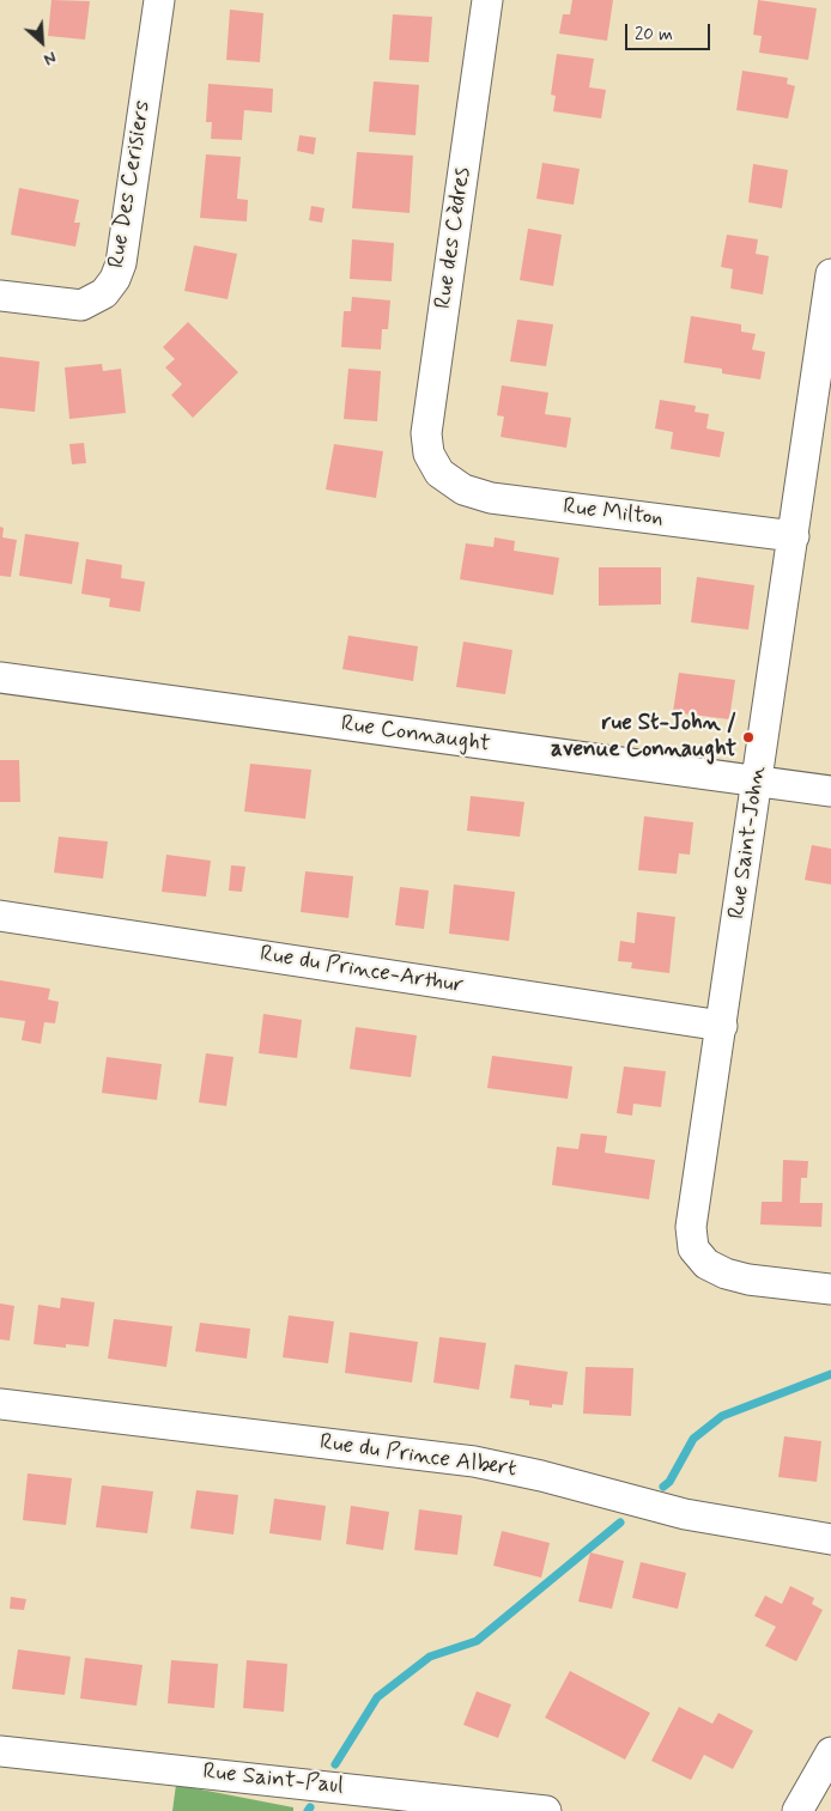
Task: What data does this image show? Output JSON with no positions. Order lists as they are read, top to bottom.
{
  "streets": {
    "street": [
      "Rue Des Cerisiers",
      "Rue des Cèdres",
      "Rue Milton",
      "Rue Connaught",
      "Rue Saint-John",
      "Rue du Prince-Arthur",
      "Rue du Prince Albert",
      "Rue Saint-Paul"
    ]
  },
  "crossings": [
    ["Rue des Cèdres", "Rue Milton"],
    ["Rue Milton", "Rue Saint-John"],
    ["Rue Connaught", "Rue Saint-John"],
    ["Rue Saint-John", "Rue du Prince-Arthur"]
  ],
  "places": ["rue St-John / avenue Connaught"],
  "scale_bar": "20 m",
  "north": "bottom right"
}
